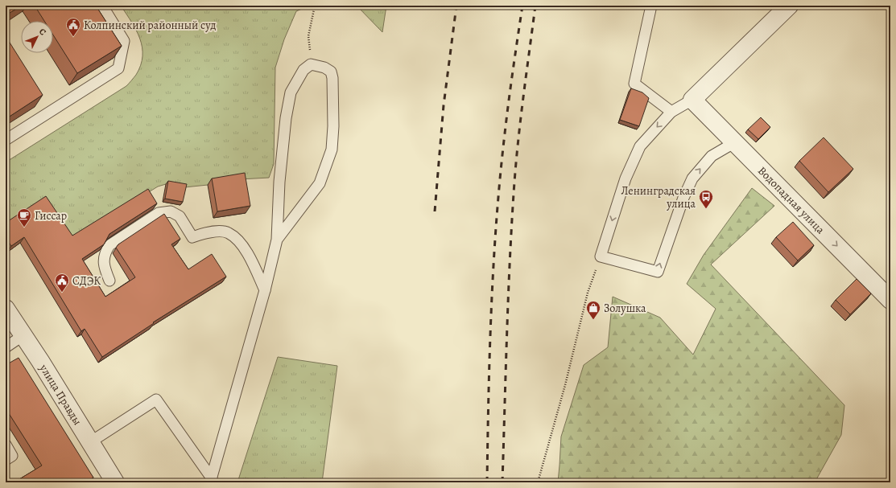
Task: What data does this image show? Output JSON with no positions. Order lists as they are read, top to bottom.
{
  "streets": {
    "street": ["Водопадная улица", "улица Правды"]
  },
  "one_way": ["Водопадная улица"],
  "places": {
    "public building": ["Колпинский районный суд", "СДЭК"],
    "bus stop": ["Ленинградская улица"],
    "cafe": ["Гиссар"],
    "shop": ["Золушка"]
  },
  "north": "top right"
}
